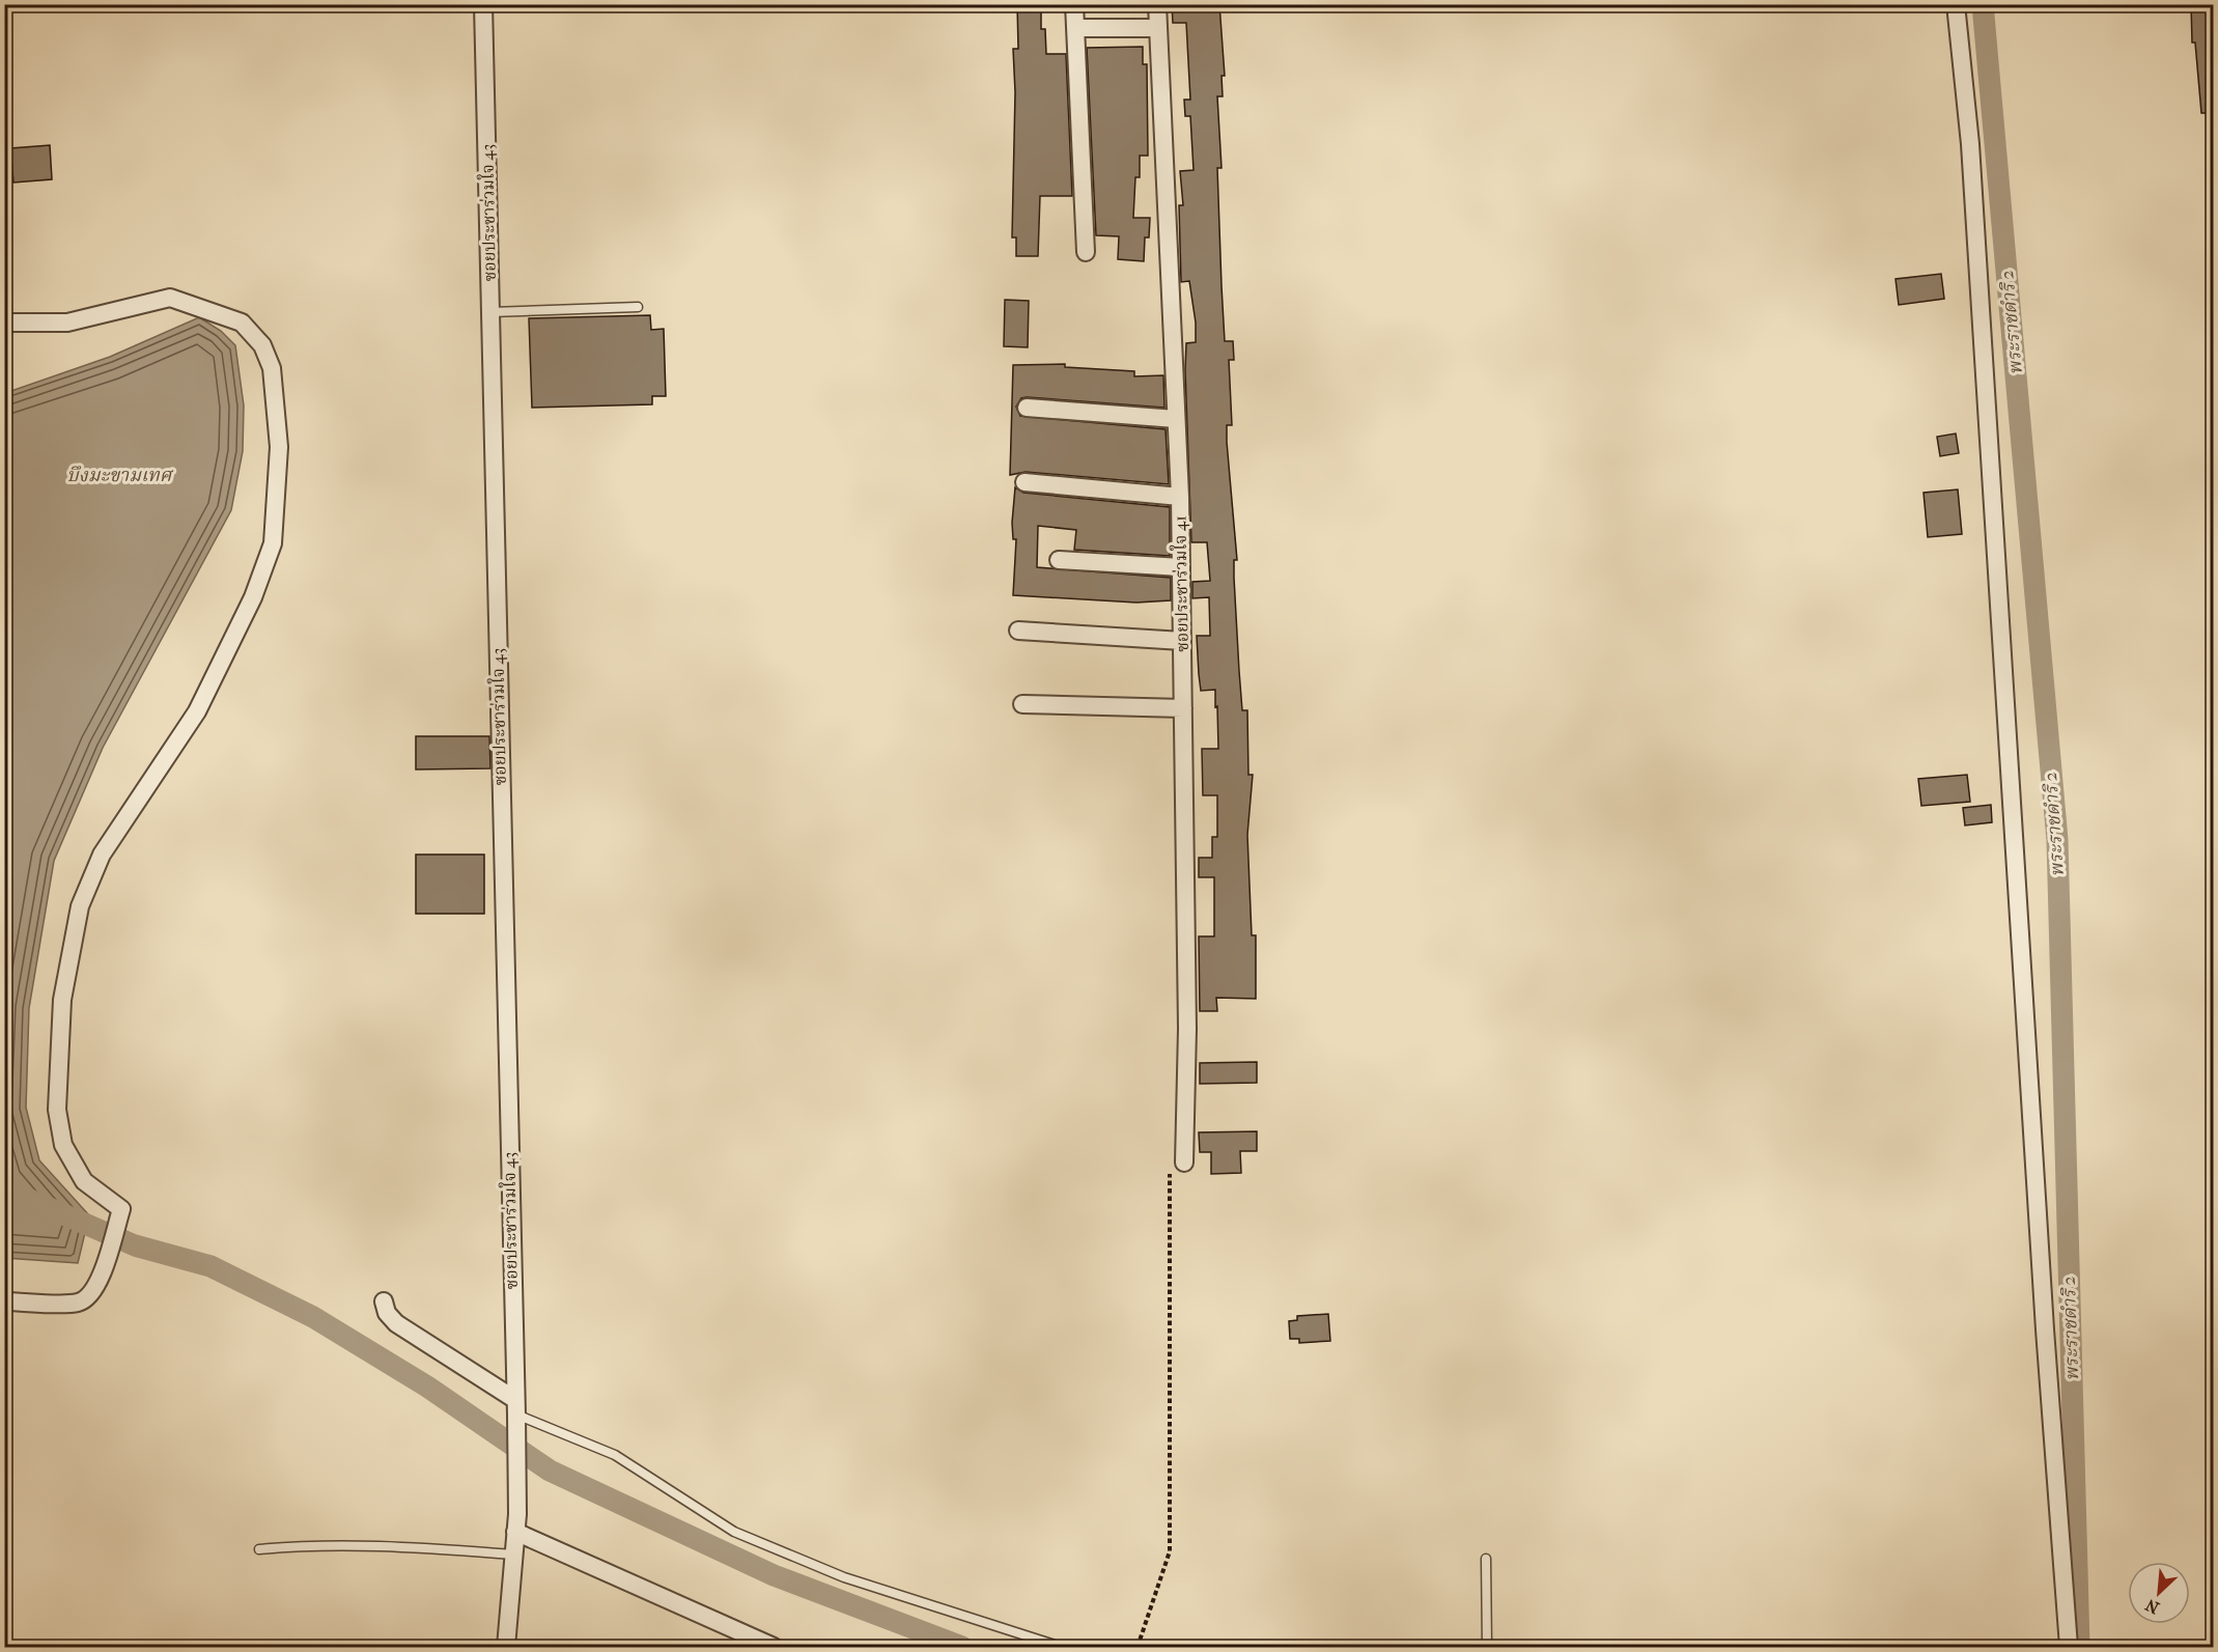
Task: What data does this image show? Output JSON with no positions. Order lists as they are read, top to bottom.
{
  "streets": {
    "street": ["ซอยประชาร่วมใจ 43", "ซอยประชาร่วมใจ 41"]
  },
  "water": ["พระราชดำริ 2", "บึงมะขามเทศ"],
  "north": "bottom left"
}
